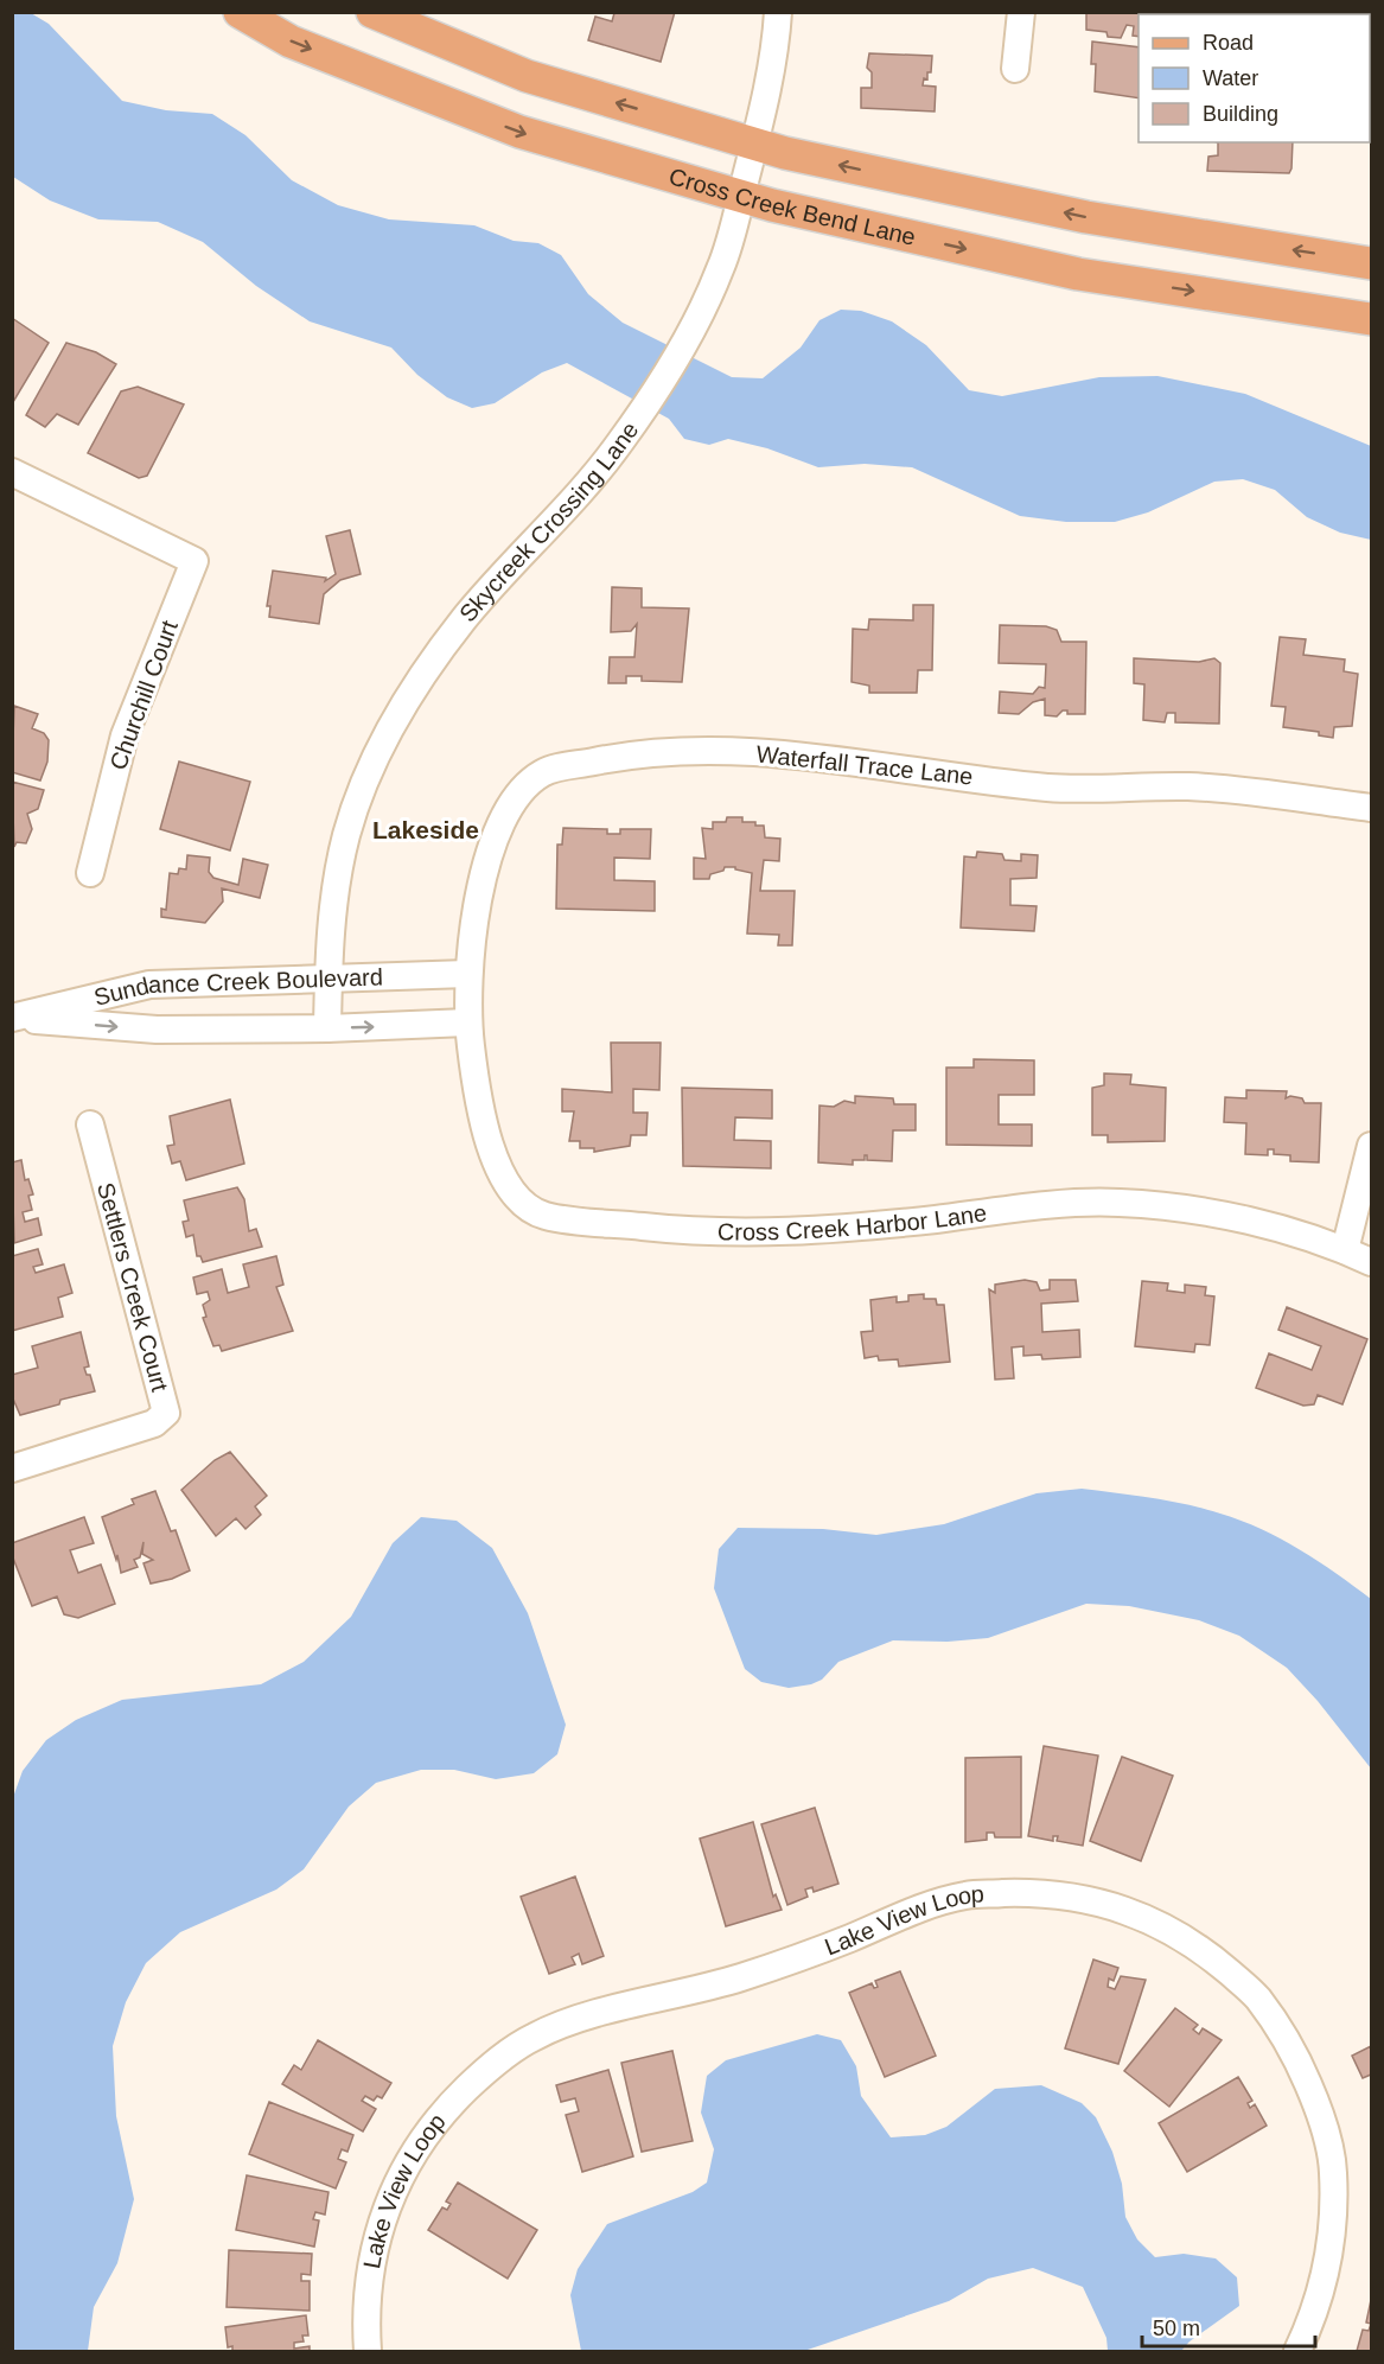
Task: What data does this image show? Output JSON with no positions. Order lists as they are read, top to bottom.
{
  "streets": {
    "main road": ["Cross Creek Bend Lane"],
    "street": [
      "Skycreek Crossing Lane",
      "Churchill Court",
      "Waterfall Trace Lane",
      "Sundance Creek Boulevard",
      "Cross Creek Harbor Lane",
      "Settlers Creek Court",
      "Lake View Loop"
    ]
  },
  "crossings": [
    ["Cross Creek Bend Lane", "Skycreek Crossing Lane"],
    ["Skycreek Crossing Lane", "Sundance Creek Boulevard"],
    ["Waterfall Trace Lane", "Sundance Creek Boulevard"],
    ["Waterfall Trace Lane", "Cross Creek Harbor Lane"],
    ["Sundance Creek Boulevard", "Cross Creek Harbor Lane"]
  ],
  "districts": ["Lakeside"],
  "legend": ["Road", "Water", "Building"],
  "scale_bar": "50 m"
}
